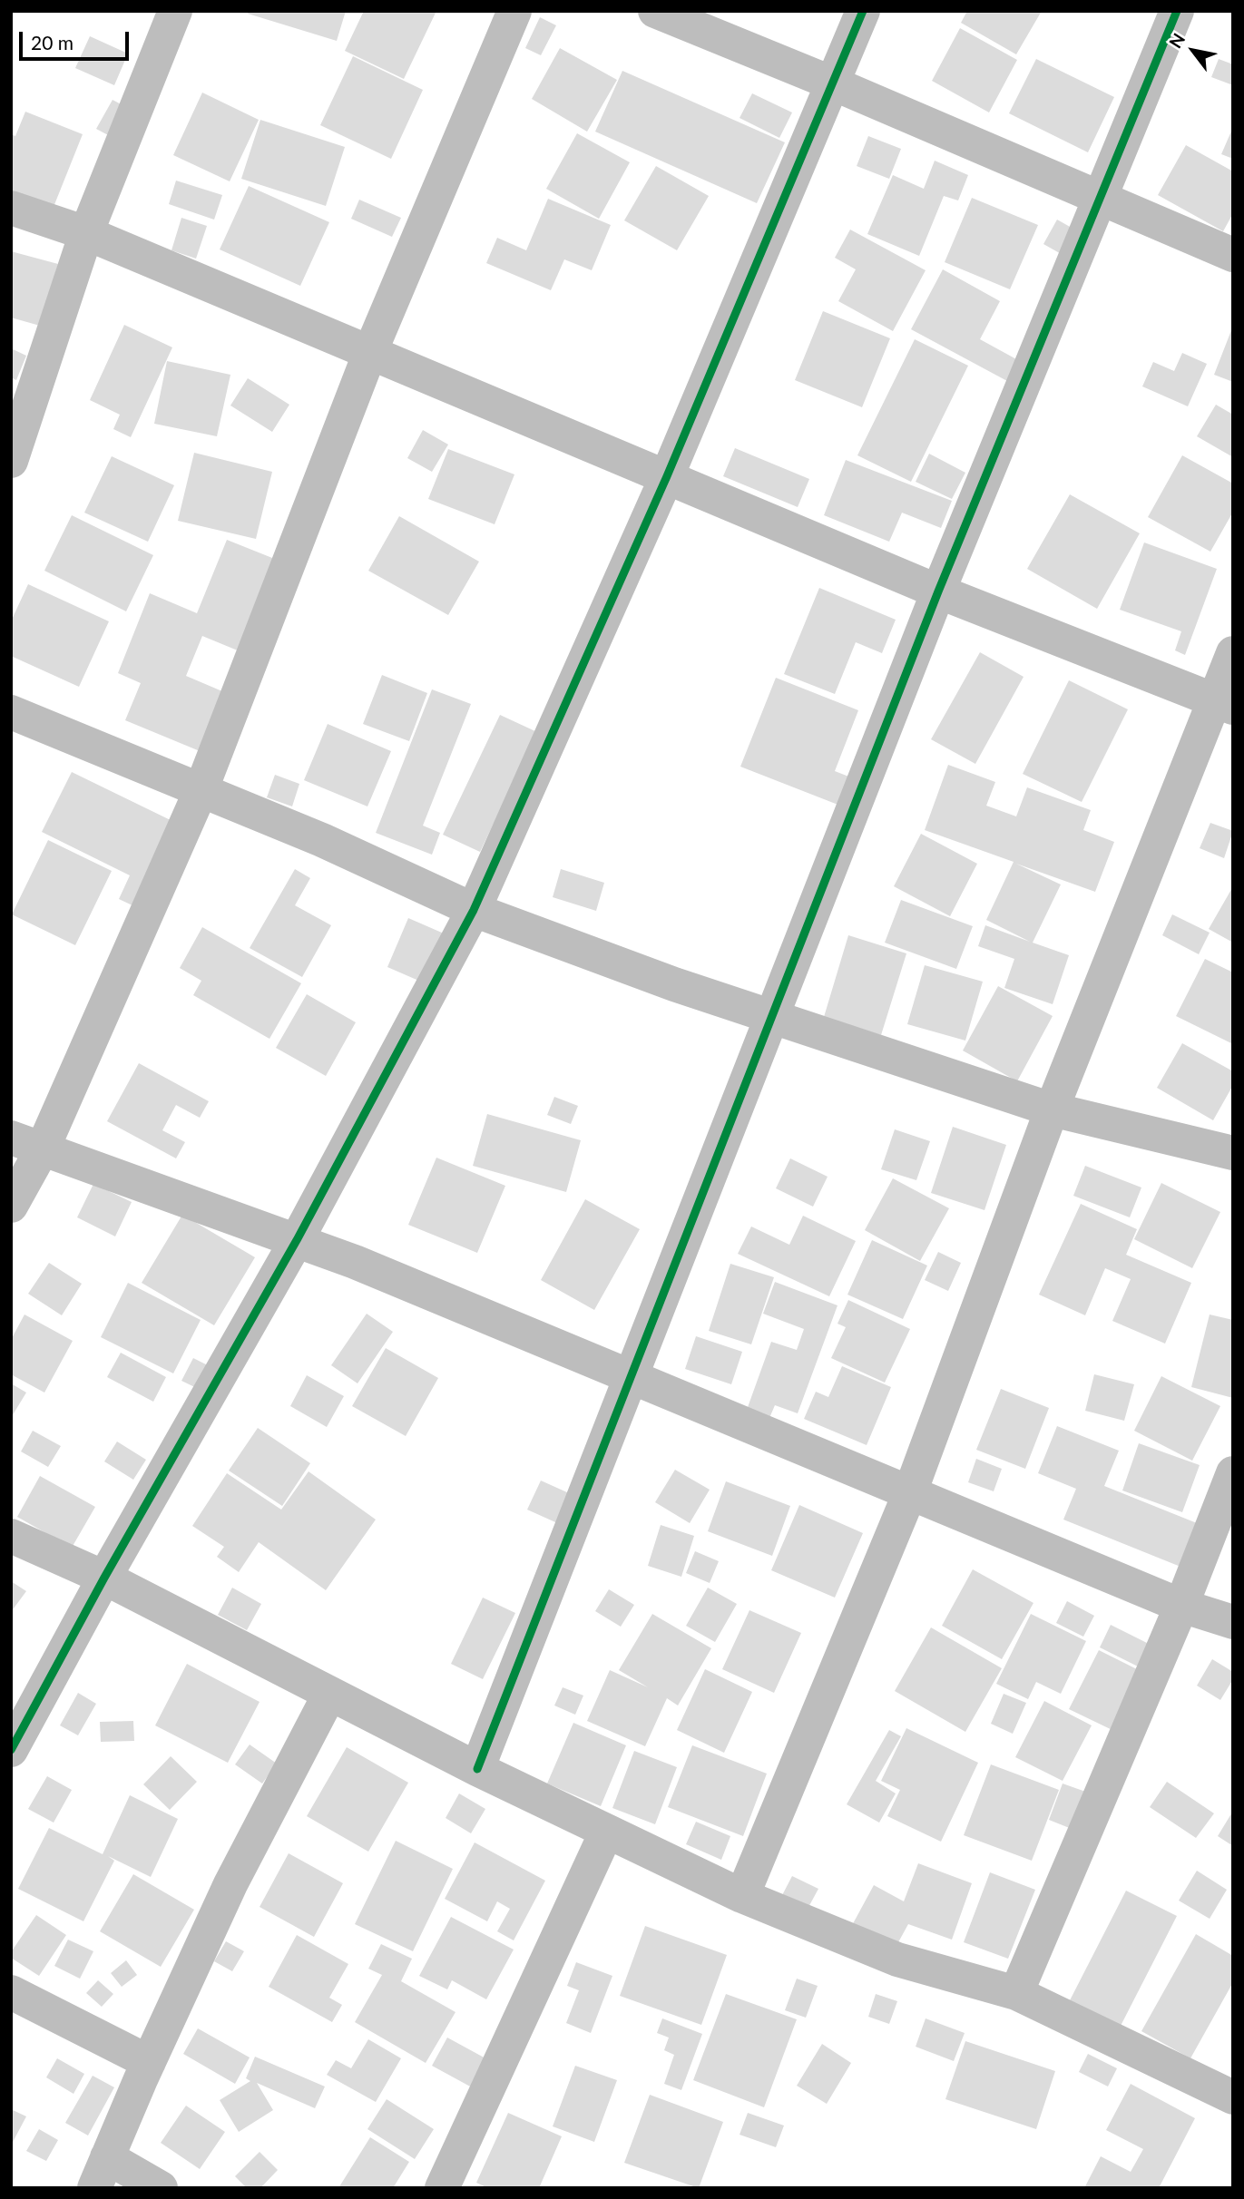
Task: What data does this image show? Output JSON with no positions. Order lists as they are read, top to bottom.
{
  "scale_bar": "20 m",
  "north": "top left"
}
